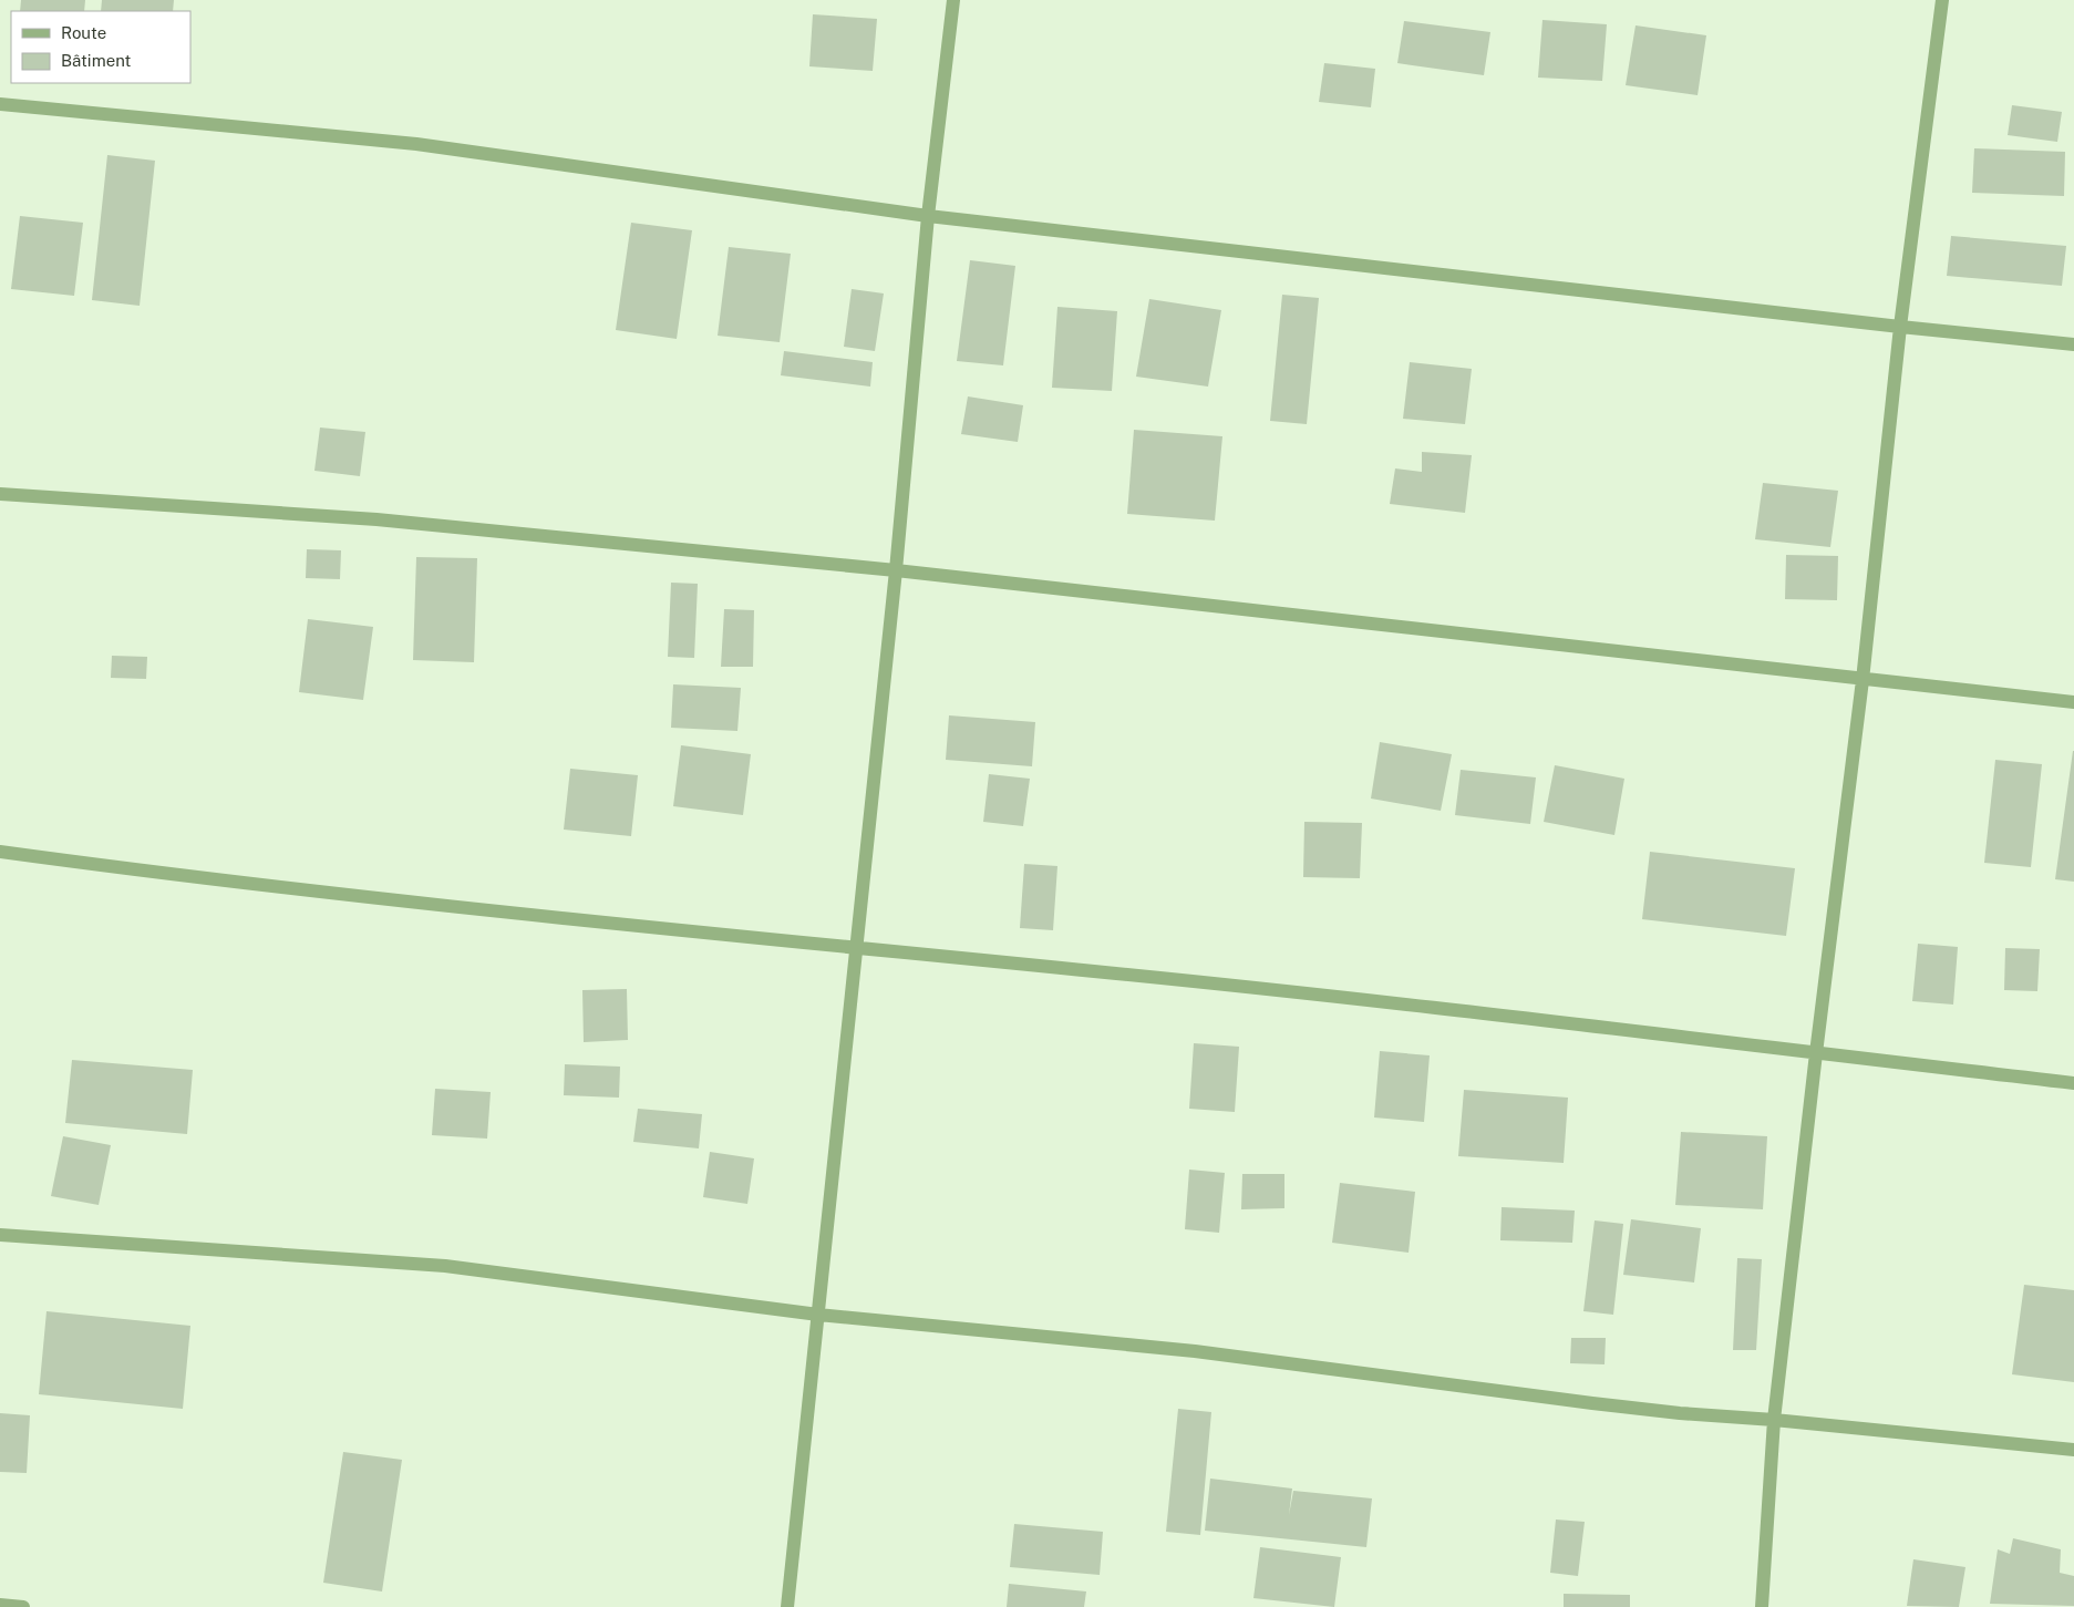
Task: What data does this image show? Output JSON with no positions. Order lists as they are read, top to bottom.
{
  "legend": ["Route", "Bâtiment"]
}
